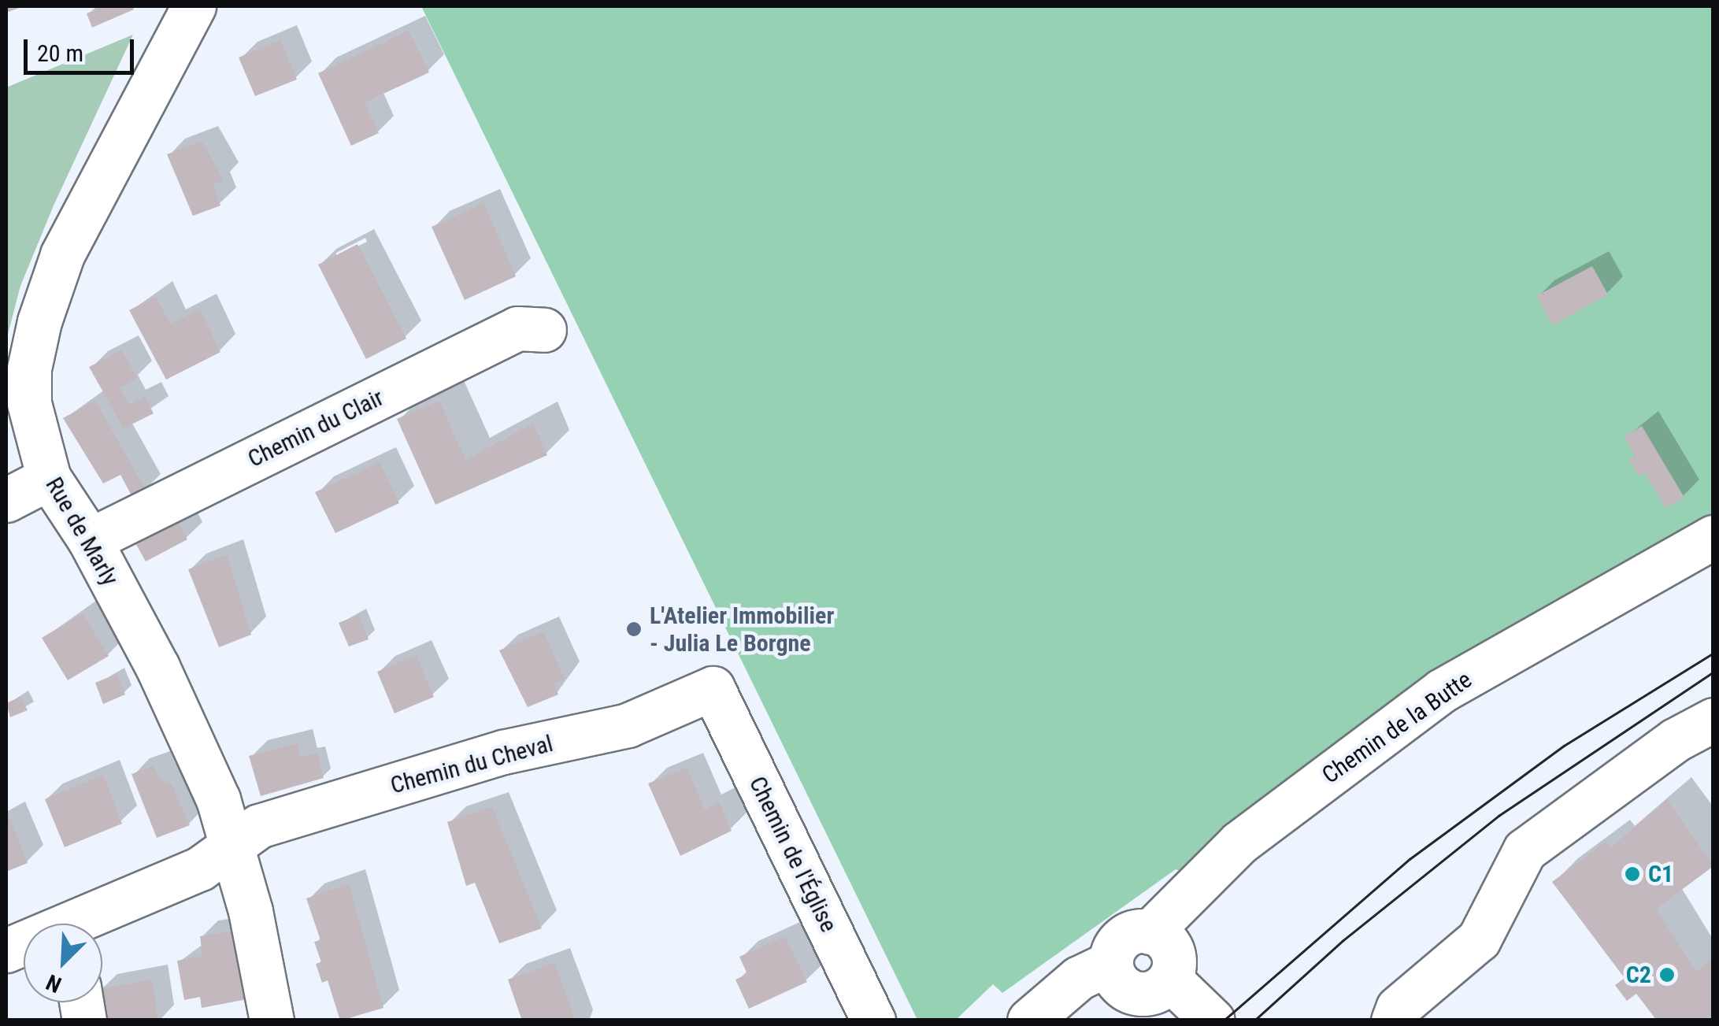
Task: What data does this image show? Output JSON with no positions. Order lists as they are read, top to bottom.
{
  "streets": {
    "street": [
      "Chemin du Clair",
      "Rue de Marly",
      "Chemin de la Butte",
      "Chemin du Cheval",
      "Chemin de l'Église"
    ]
  },
  "crossings": [
    ["Chemin du Clair", "Rue de Marly"],
    ["Rue de Marly", "Chemin du Cheval"],
    ["Chemin du Cheval", "Chemin de l'Église"]
  ],
  "places": ["L'Atelier Immobilier - Julia Le Borgne", "C1", "C2"],
  "scale_bar": "20 m",
  "north": "bottom left"
}
